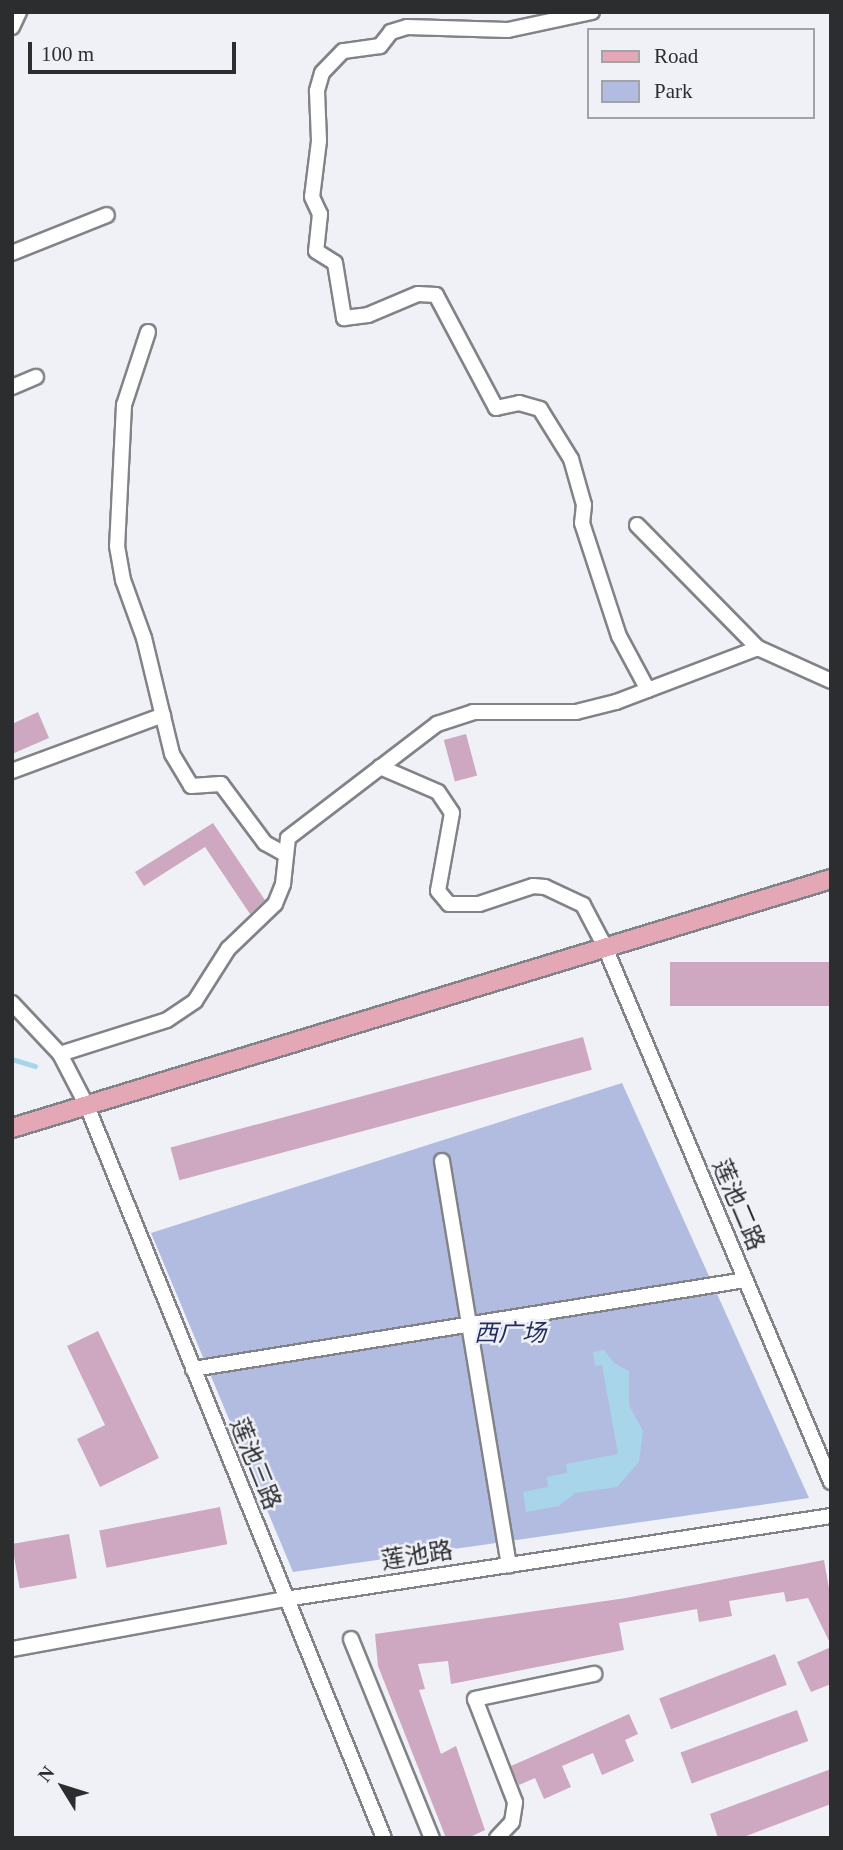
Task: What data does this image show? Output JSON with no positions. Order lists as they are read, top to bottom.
{
  "streets": {
    "street": ["莲池二路", "莲池三路", "莲池路"]
  },
  "crossings": [
    ["莲池三路", "莲池路"]
  ],
  "parks": ["西广场"],
  "legend": ["Road", "Park"],
  "scale_bar": "100 m",
  "north": "top left"
}
